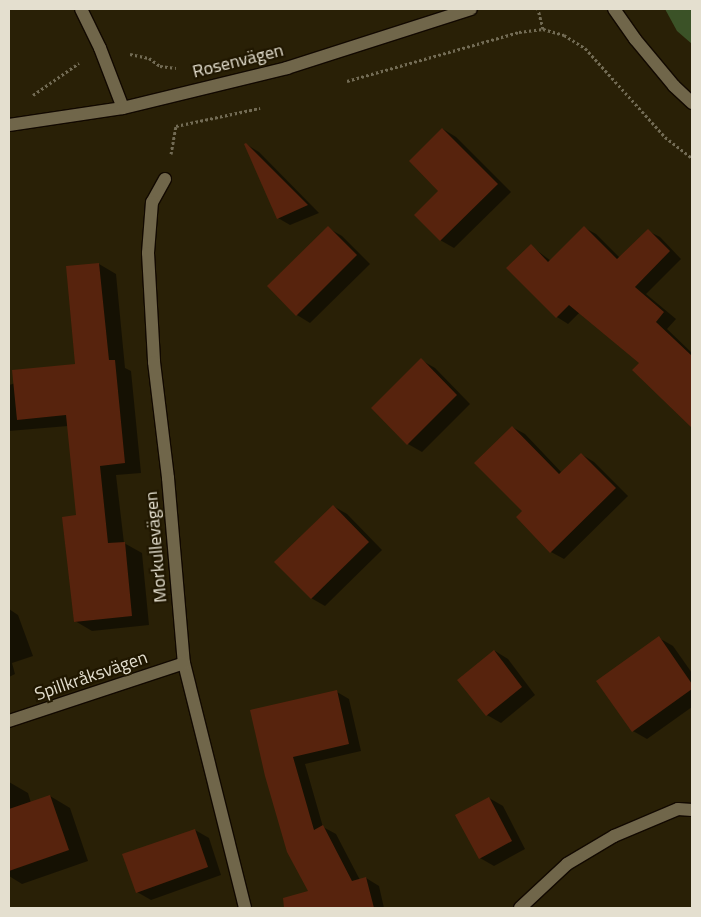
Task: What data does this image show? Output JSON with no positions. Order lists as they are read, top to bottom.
{
  "streets": {
    "street": ["Rosenvägen", "Morkullevägen", "Spillkråksvägen"]
  },
  "crossings": [
    ["Morkullevägen", "Spillkråksvägen"]
  ]
}
